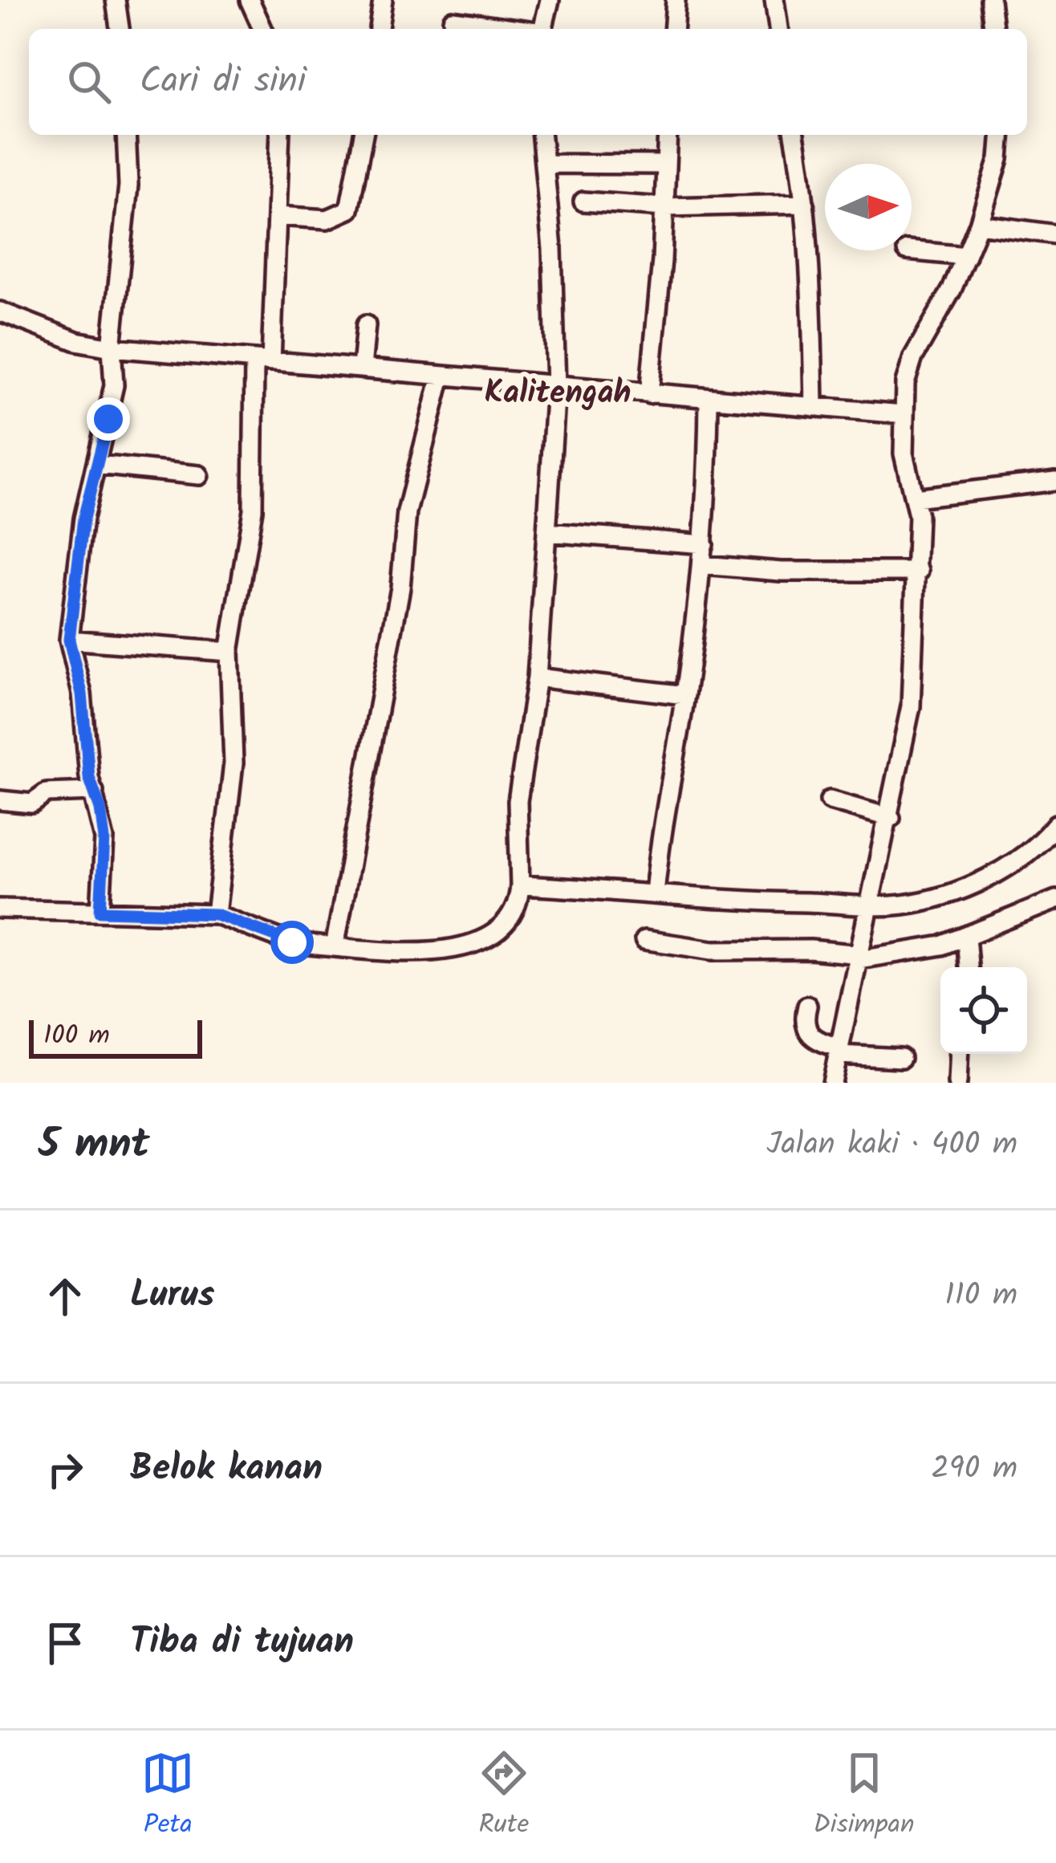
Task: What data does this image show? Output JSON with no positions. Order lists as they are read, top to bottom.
{
  "districts": ["Kalitengah"],
  "scale_bar": "100 m",
  "north": "right",
  "page": {
    "search": "Cari di sini",
    "scale": "100 m",
    "heading": ["5 mnt", "Jalan kaki · 400 m"],
    "list": [
      ["Lurus", "110 m"],
      ["Belok kanan", "290 m"],
      "Tiba di tujuan"
    ],
    "nav": ["Peta", "Rute", "Disimpan"]
  }
}
